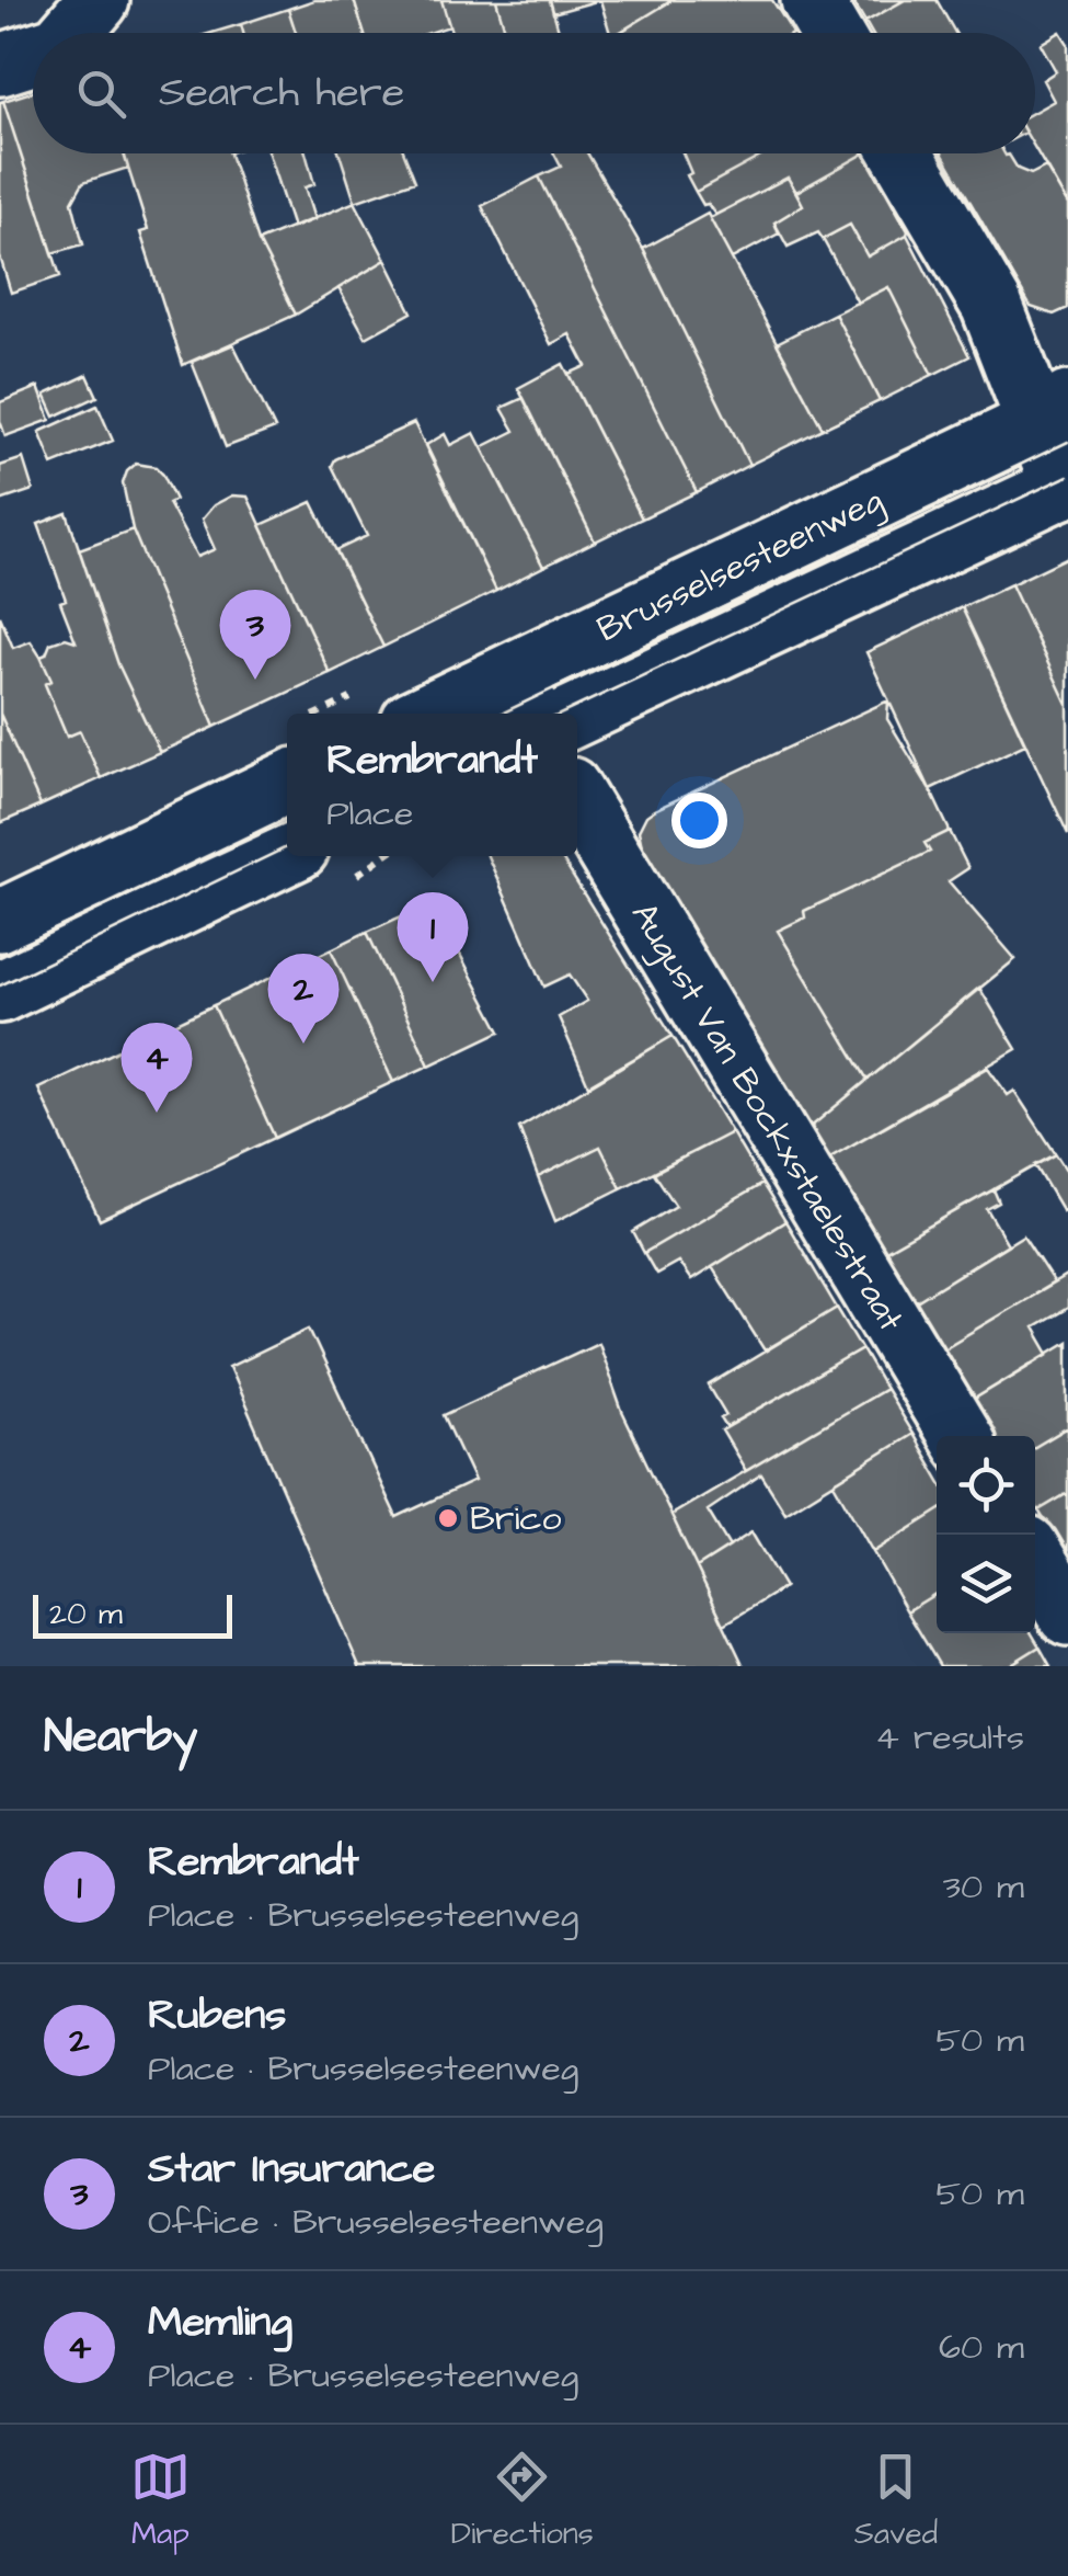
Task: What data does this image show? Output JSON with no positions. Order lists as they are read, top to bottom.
{
  "streets": {
    "main road": ["Brusselsesteenweg", "August Van Bockxstaelestraat"]
  },
  "places": ["Brico"],
  "scale_bar": "20 m",
  "page": {
    "search": "Search here",
    "pins": [
      "3",
      "1",
      "2",
      "4"
    ],
    "popup": ["Rembrandt", "Place"],
    "scale": "20 m",
    "heading": ["Nearby", "4 results"],
    "list": [
      {
        "mark": "1",
        "name": "Rembrandt",
        "note": "Place · Brusselsesteenweg",
        "value": "30 m"
      },
      {
        "mark": "2",
        "name": "Rubens",
        "note": "Place · Brusselsesteenweg",
        "value": "50 m"
      },
      {
        "mark": "3",
        "name": "Star Insurance",
        "note": "Office · Brusselsesteenweg",
        "value": "50 m"
      },
      {
        "mark": "4",
        "name": "Memling",
        "note": "Place · Brusselsesteenweg",
        "value": "60 m"
      }
    ],
    "nav": ["Map", "Directions", "Saved"]
  }
}
